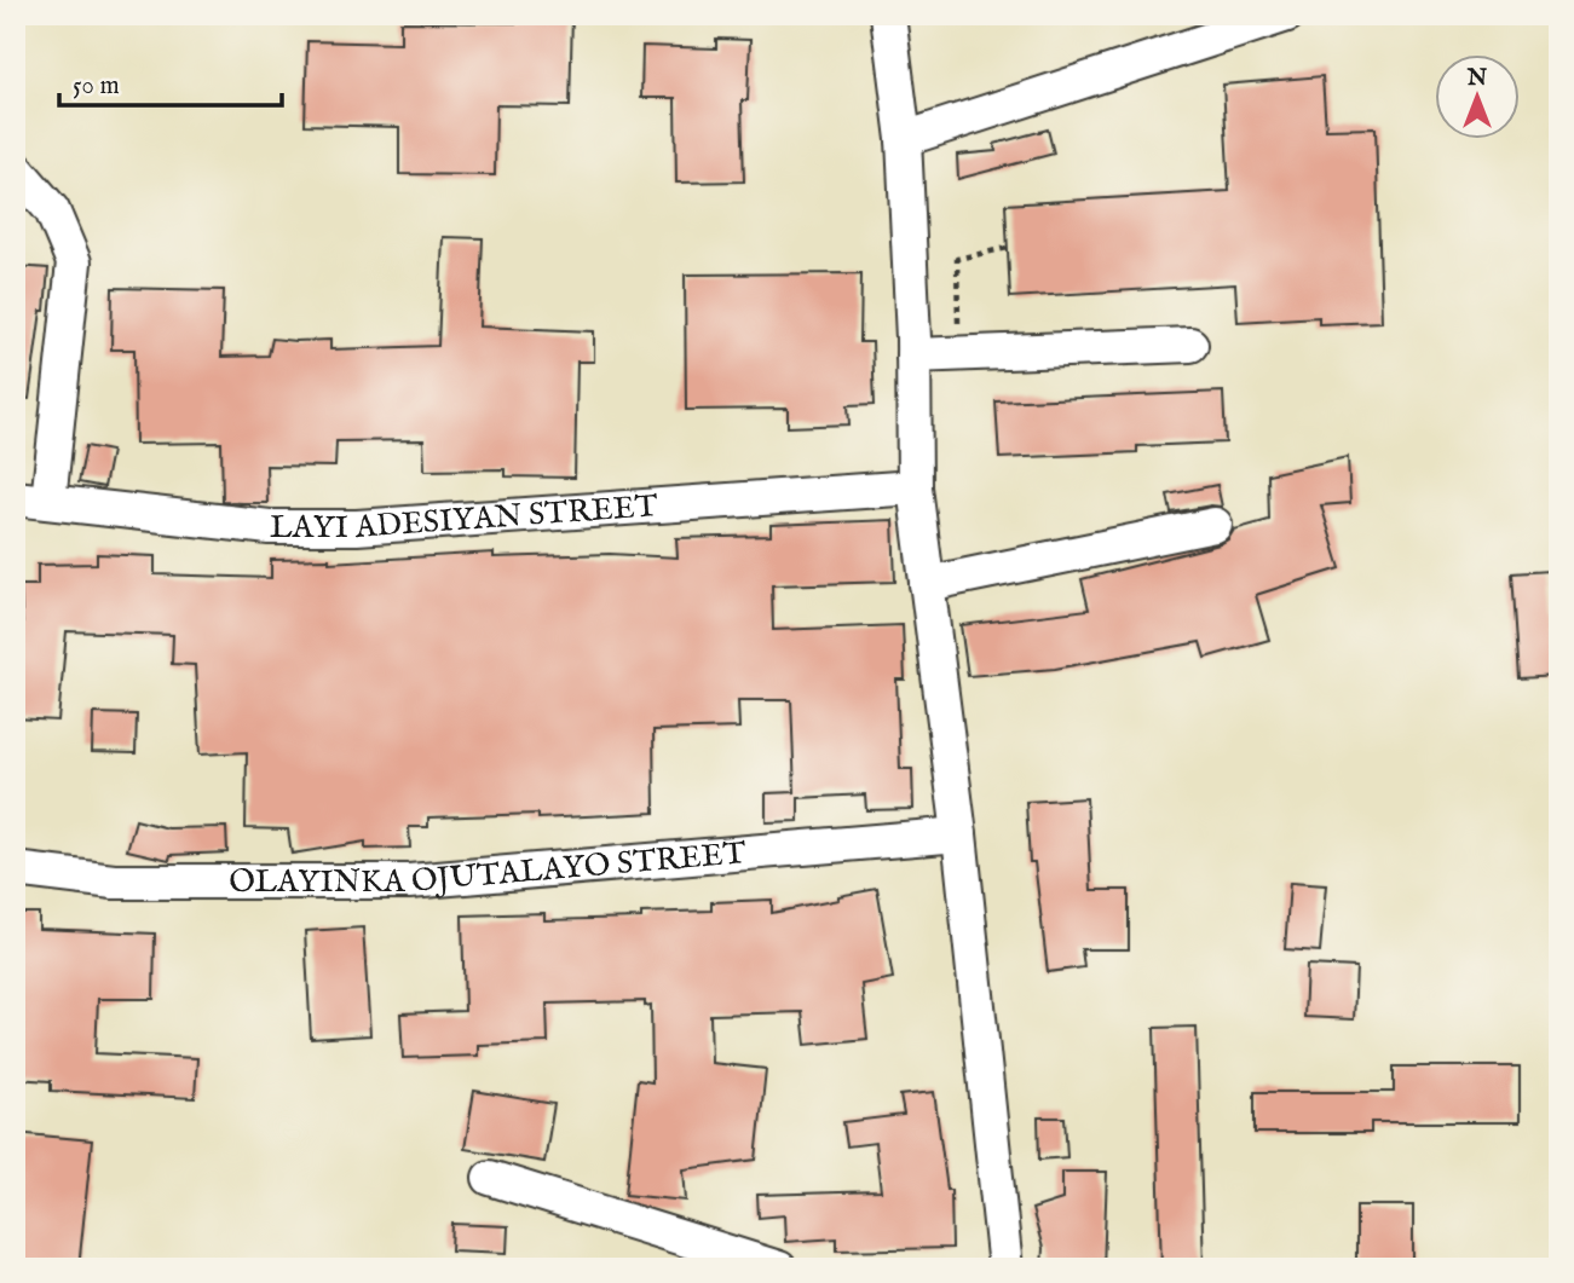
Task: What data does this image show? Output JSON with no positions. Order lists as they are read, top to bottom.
{
  "streets": {
    "street": ["LAYI ADESIYAN STREET", "OLAYINKA OJUTALAYO STREET"]
  },
  "scale_bar": "50 m",
  "north": "top"
}
